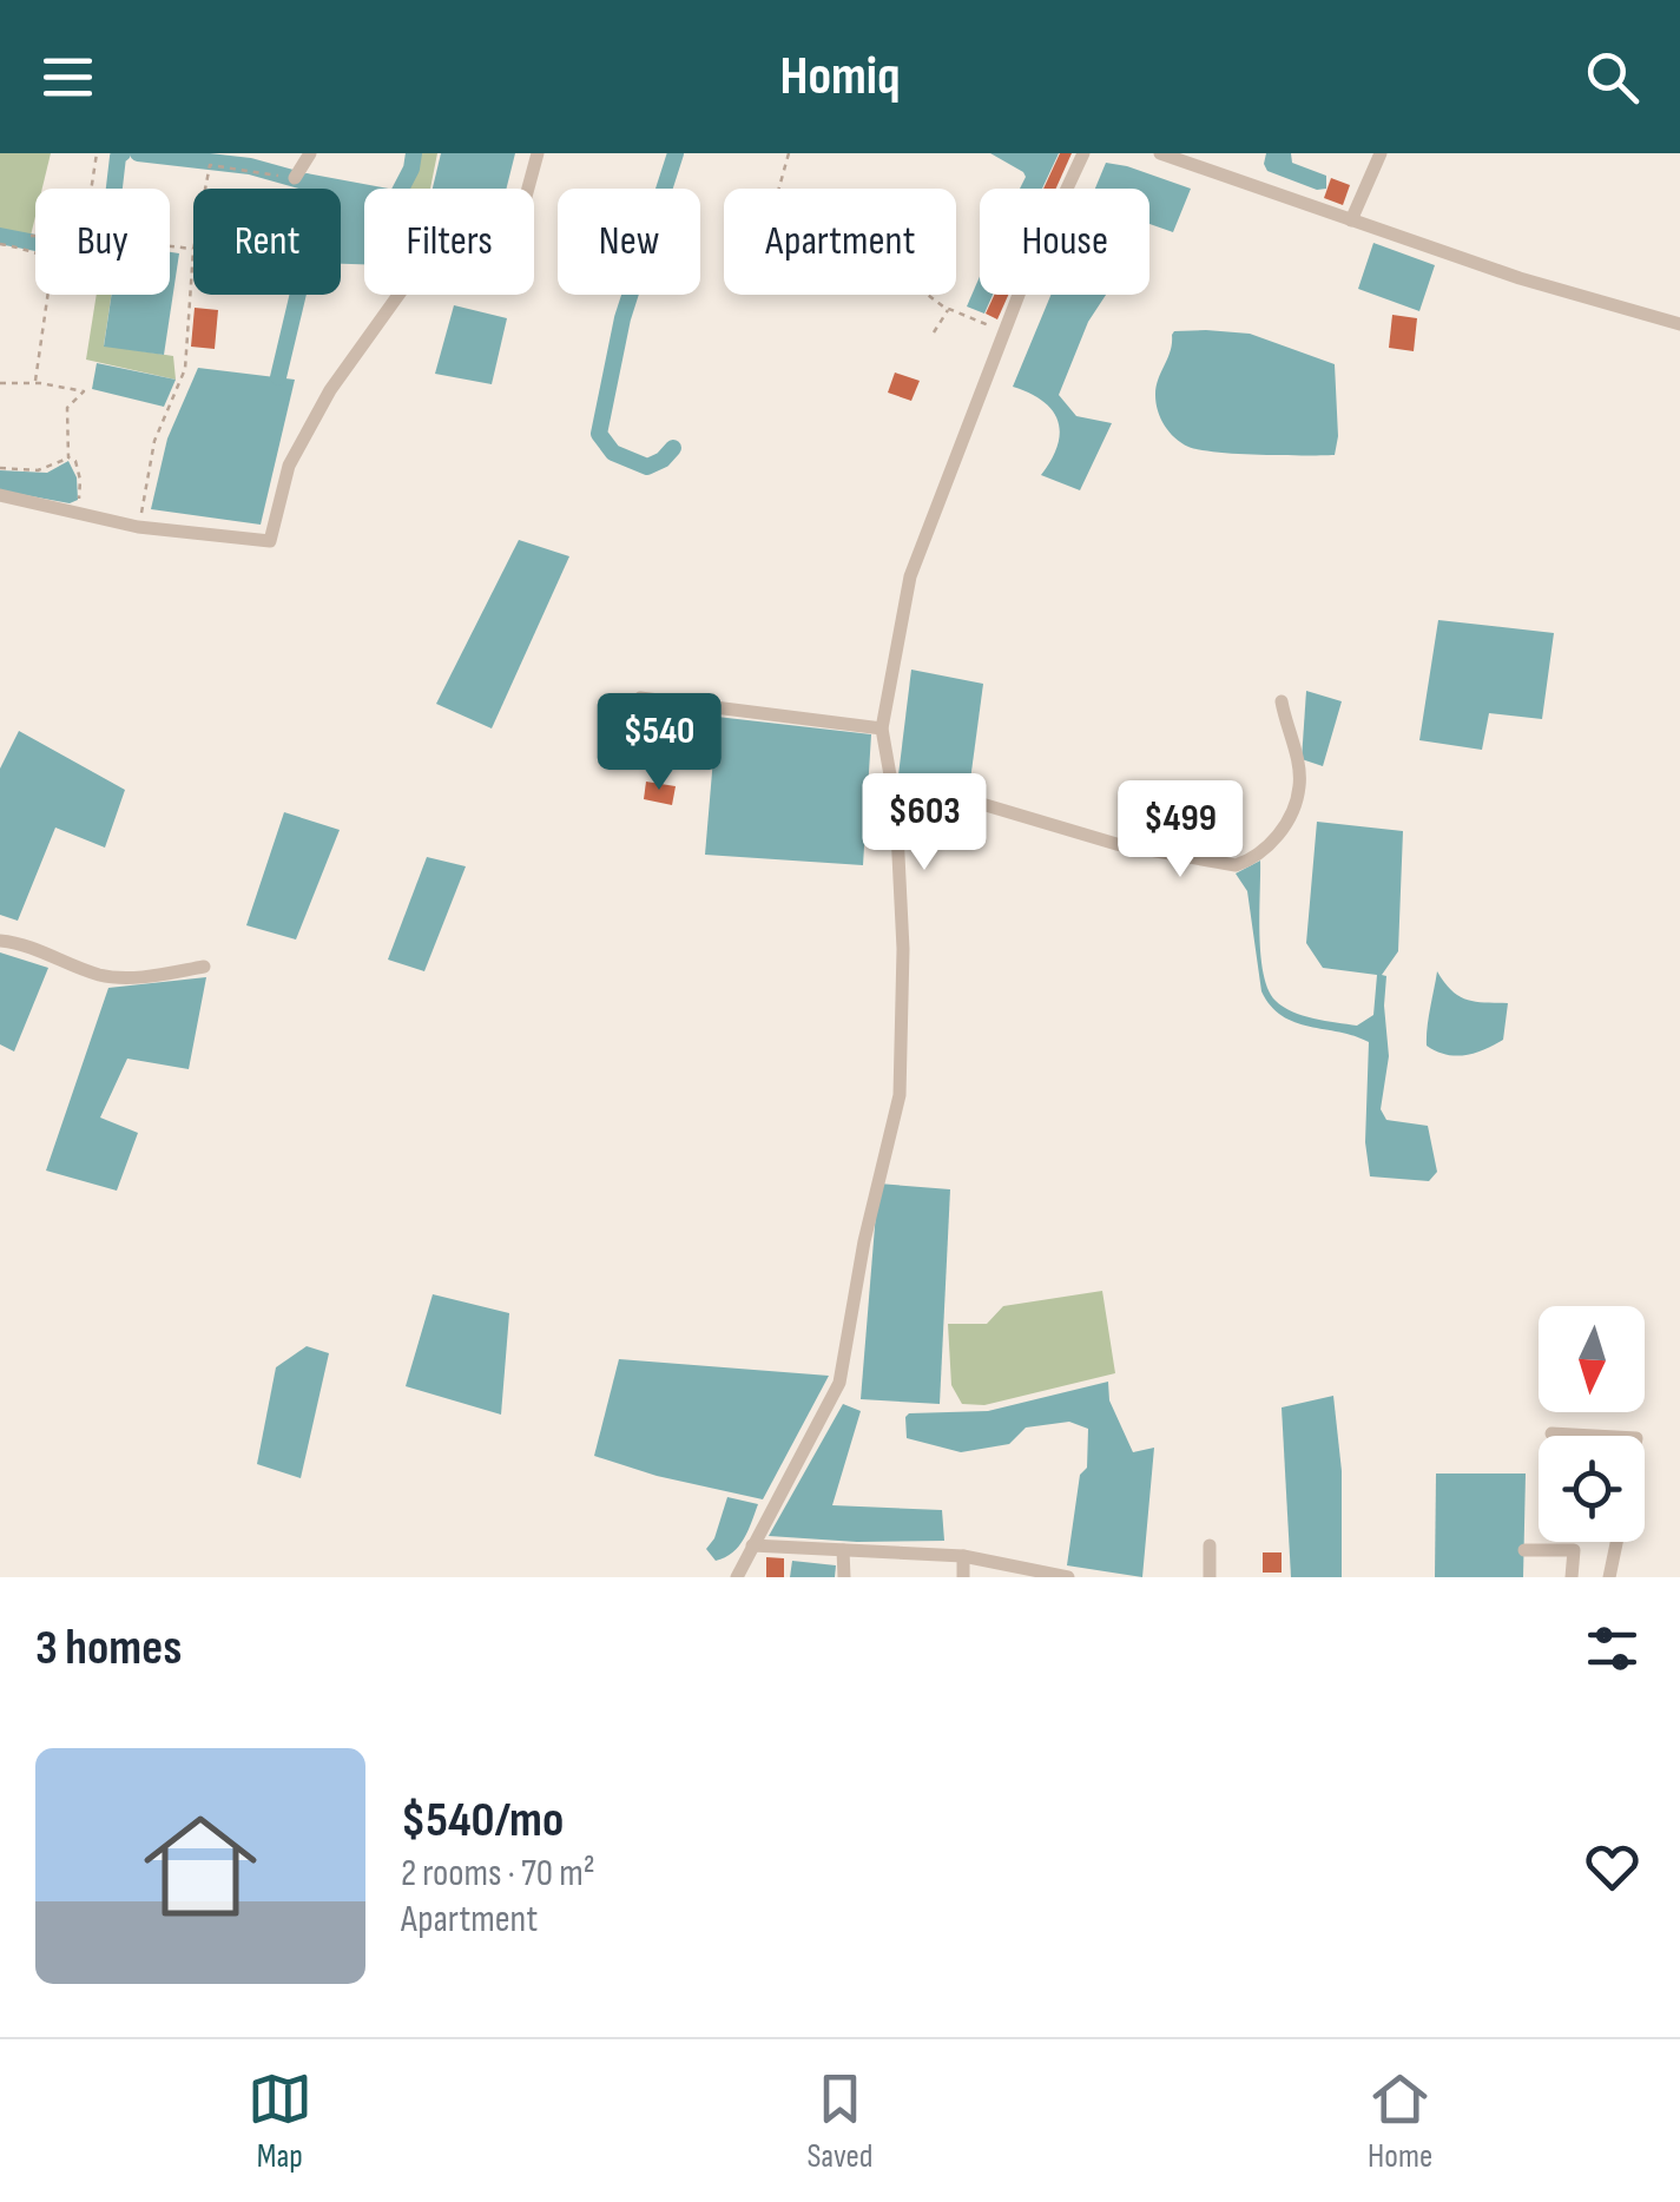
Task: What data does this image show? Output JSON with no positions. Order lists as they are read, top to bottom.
{
  "north": "bottom",
  "page": {
    "header": "Homiq",
    "chip": [
      "Buy",
      "Rent",
      "Filters",
      "New",
      "Apartment",
      "House"
    ],
    "price": ["$540", "$603", "$499"],
    "heading": "3 homes",
    "list": [
      {
        "name": "$540/mo",
        "note": "2 rooms · 70 m² · Apartment"
      }
    ],
    "tabs": ["Map", "Saved", "Home"]
  }
}
